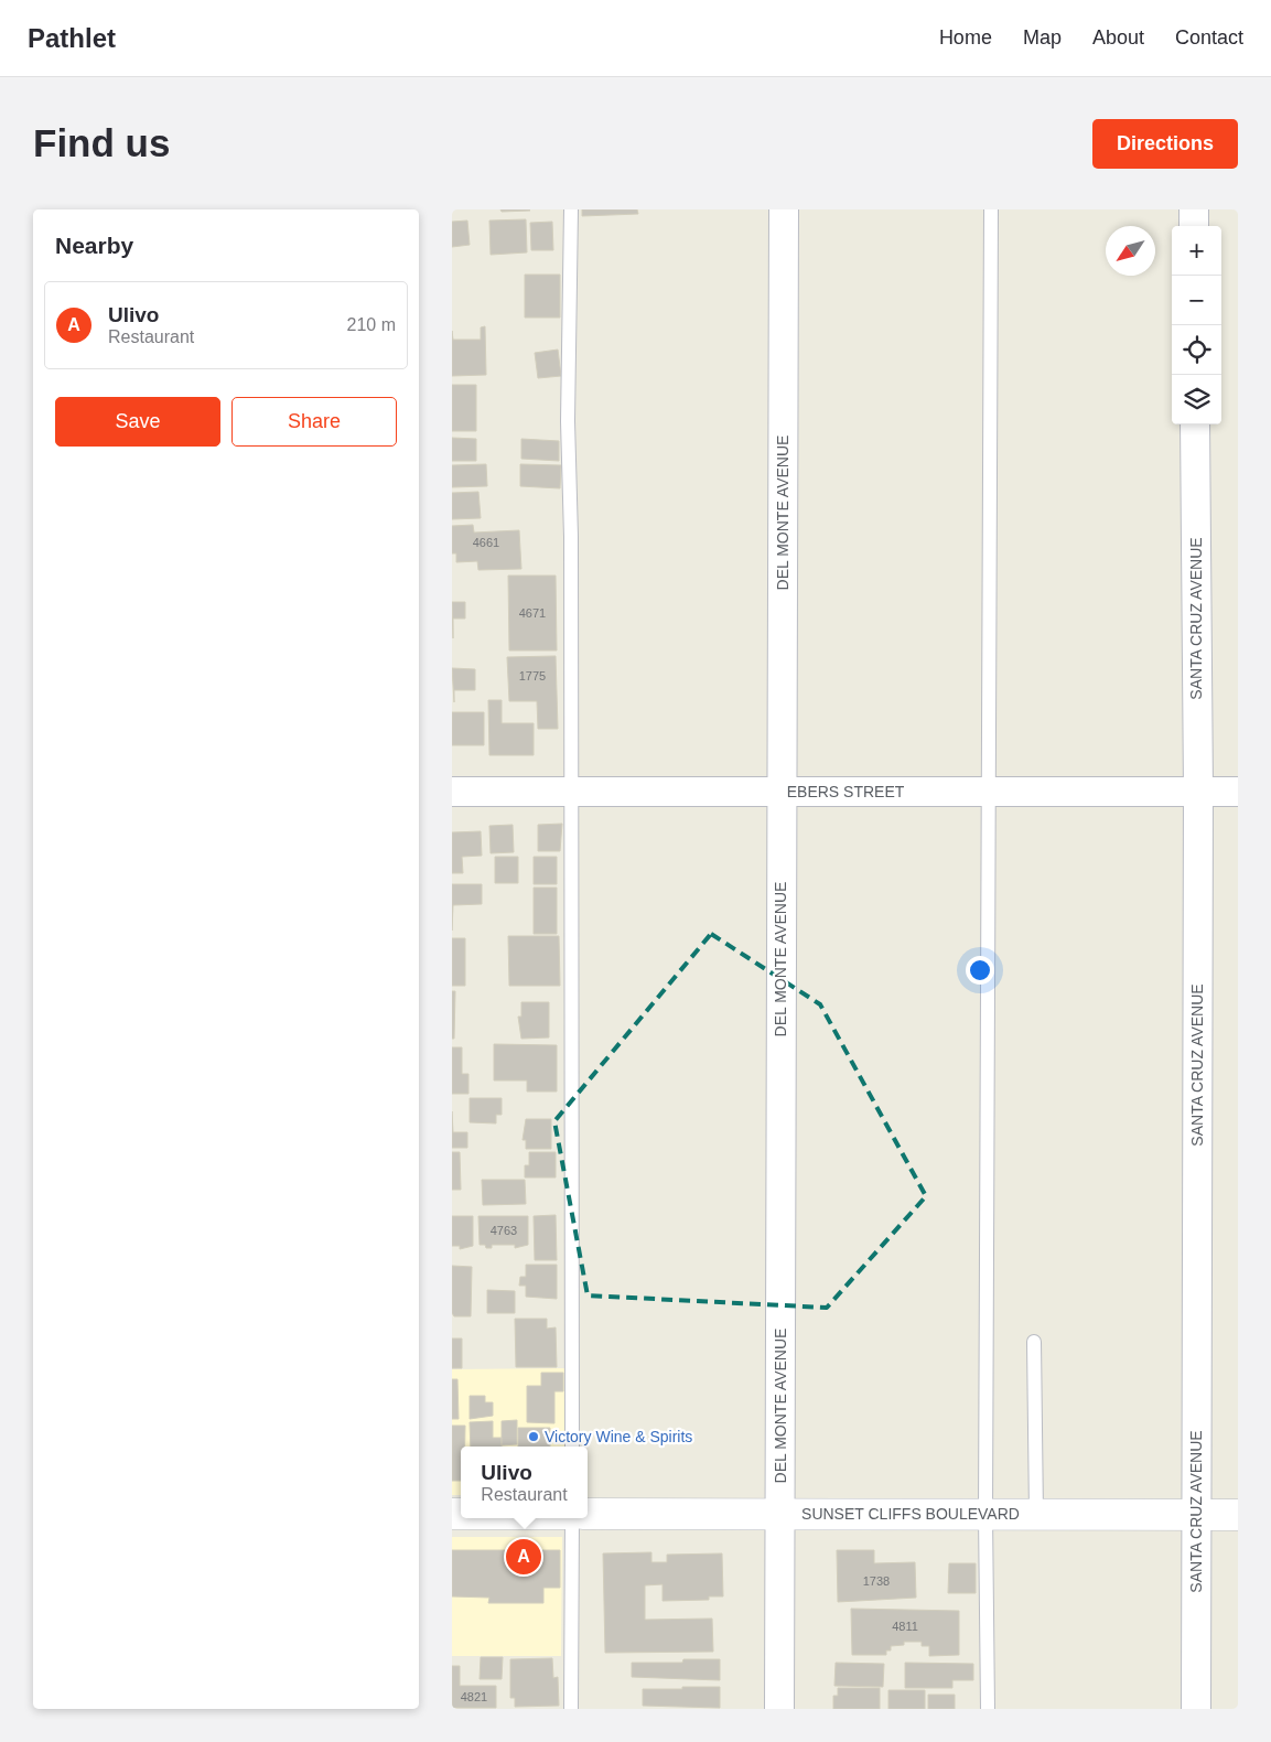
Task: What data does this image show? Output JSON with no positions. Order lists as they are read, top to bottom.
{
  "streets": {
    "main road": ["SUNSET CLIFFS BOULEVARD"],
    "street": ["DEL MONTE AVENUE", "SANTA CRUZ AVENUE", "EBERS STREET"]
  },
  "crossings": [
    ["DEL MONTE AVENUE", "EBERS STREET"],
    ["DEL MONTE AVENUE", "SUNSET CLIFFS BOULEVARD"],
    ["SANTA CRUZ AVENUE", "EBERS STREET"],
    ["SANTA CRUZ AVENUE", "SUNSET CLIFFS BOULEVARD"]
  ],
  "places": ["Victory Wine & Spirits"],
  "house_numbers": [
    "4661",
    "4671",
    "1775",
    "4763",
    "1738",
    "4811",
    "4821"
  ],
  "north": "bottom left",
  "page": {
    "header": "Pathlet",
    "nav": [
      "Home",
      "Map",
      "About",
      "Contact"
    ],
    "buttons": [
      "Directions",
      ["Save", "Share"]
    ],
    "title": "Find us",
    "heading": "Nearby",
    "map_buttons": ["+", "−"],
    "list": [
      {
        "mark": "A",
        "name": "Ulivo",
        "note": "Restaurant",
        "value": "210 m"
      }
    ],
    "popup": ["Ulivo", "Restaurant"],
    "pins": "A"
  }
}
